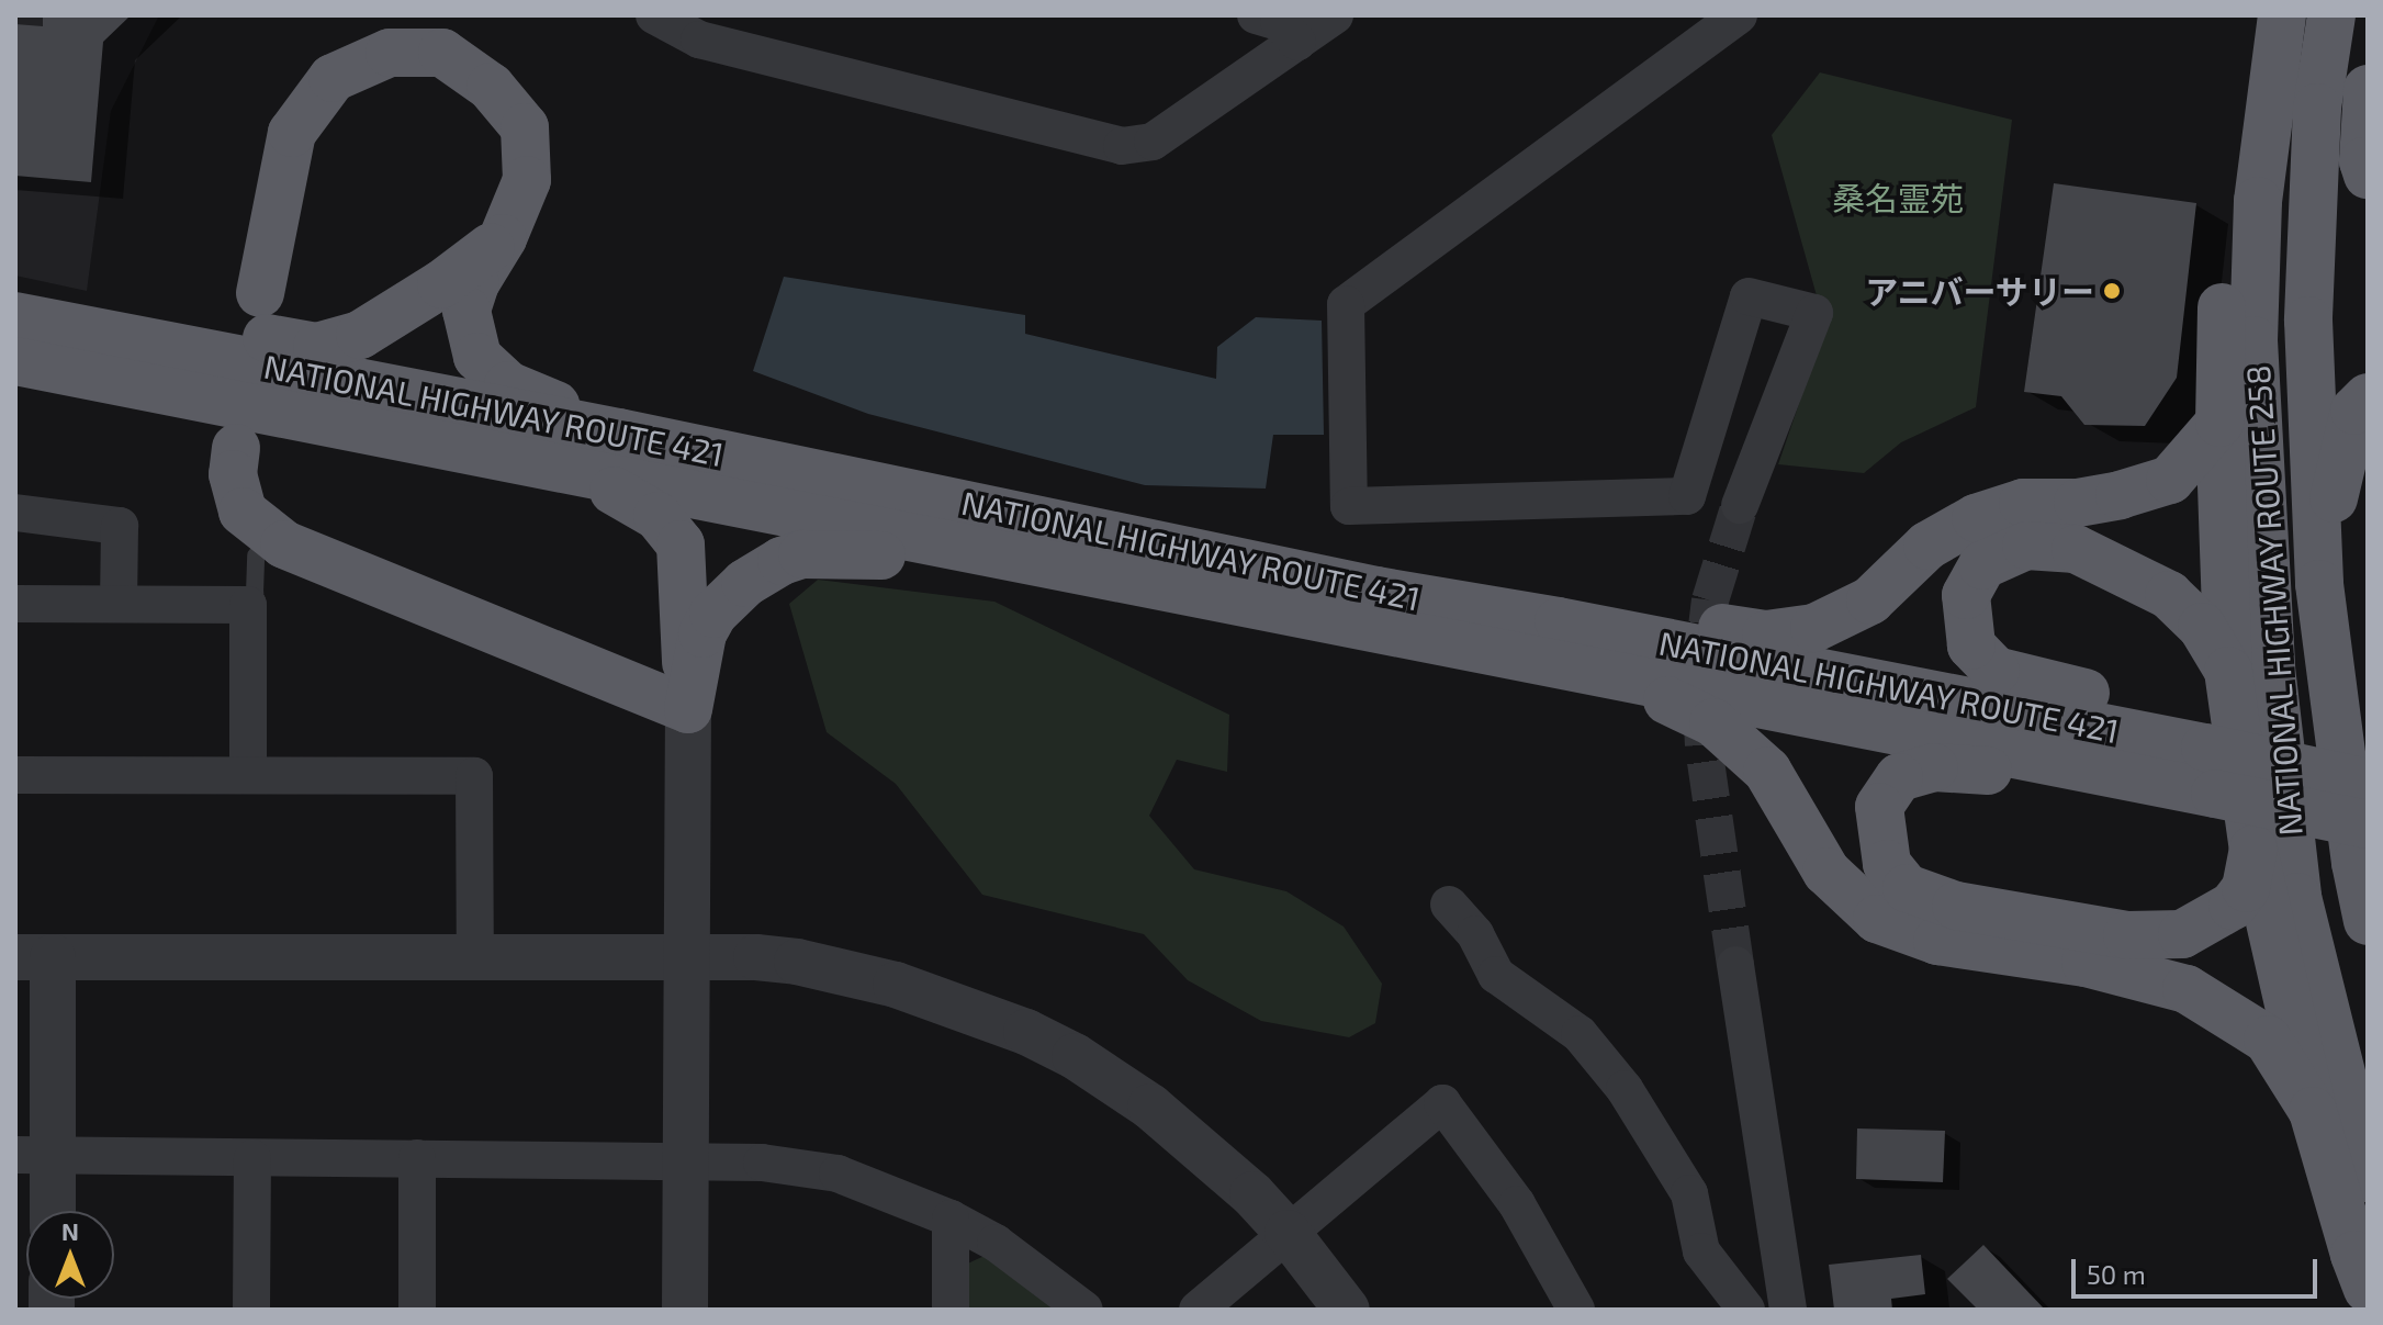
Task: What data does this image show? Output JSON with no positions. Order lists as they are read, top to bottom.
{
  "streets": {
    "highway": ["NATIONAL HIGHWAY ROUTE 421", "NATIONAL HIGHWAY ROUTE 258"]
  },
  "parks": ["桑名霊苑"],
  "places": ["アニバーサリー"],
  "scale_bar": "50 m",
  "north": "top"
}
